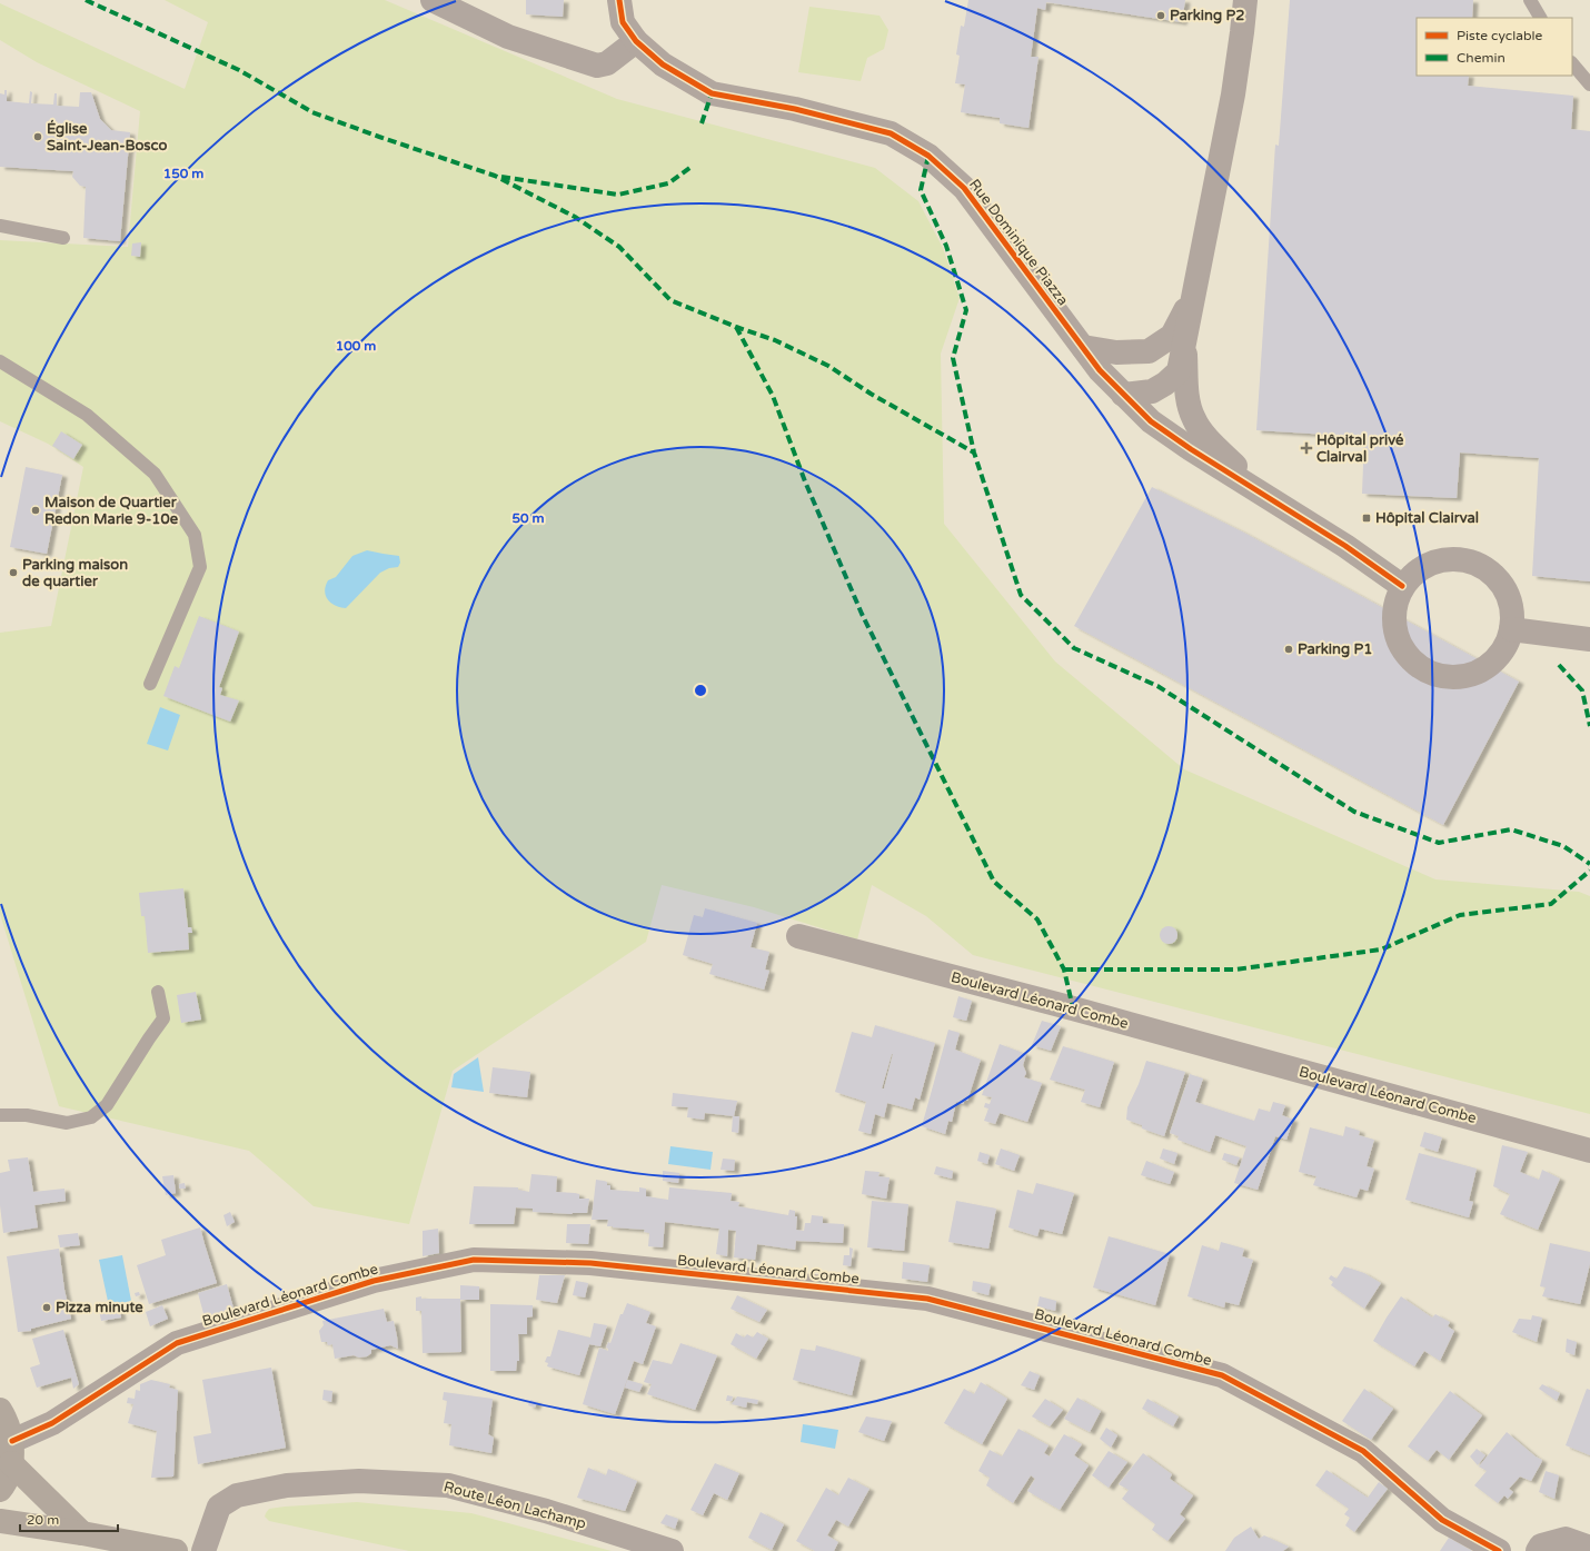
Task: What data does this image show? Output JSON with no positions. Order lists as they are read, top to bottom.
{
  "streets": {
    "street": ["Rue Dominique Piazza", "Boulevard Léonard Combe", "Route Léon Lachamp"]
  },
  "places": {
    "other": [
      "Parking P2",
      "Église Saint-Jean-Bosco",
      "Maison de Quartier Redon Marie 9-10e",
      "Parking maison de quartier",
      "Parking P1",
      "Pizza minute"
    ],
    "health": ["Hôpital privé Clairval"],
    "transit": ["Hôpital Clairval"]
  },
  "legend": ["Piste cyclable", "Chemin"],
  "scale_bar": "20 m",
  "rings": ["150 m", "100 m", "50 m"]
}
